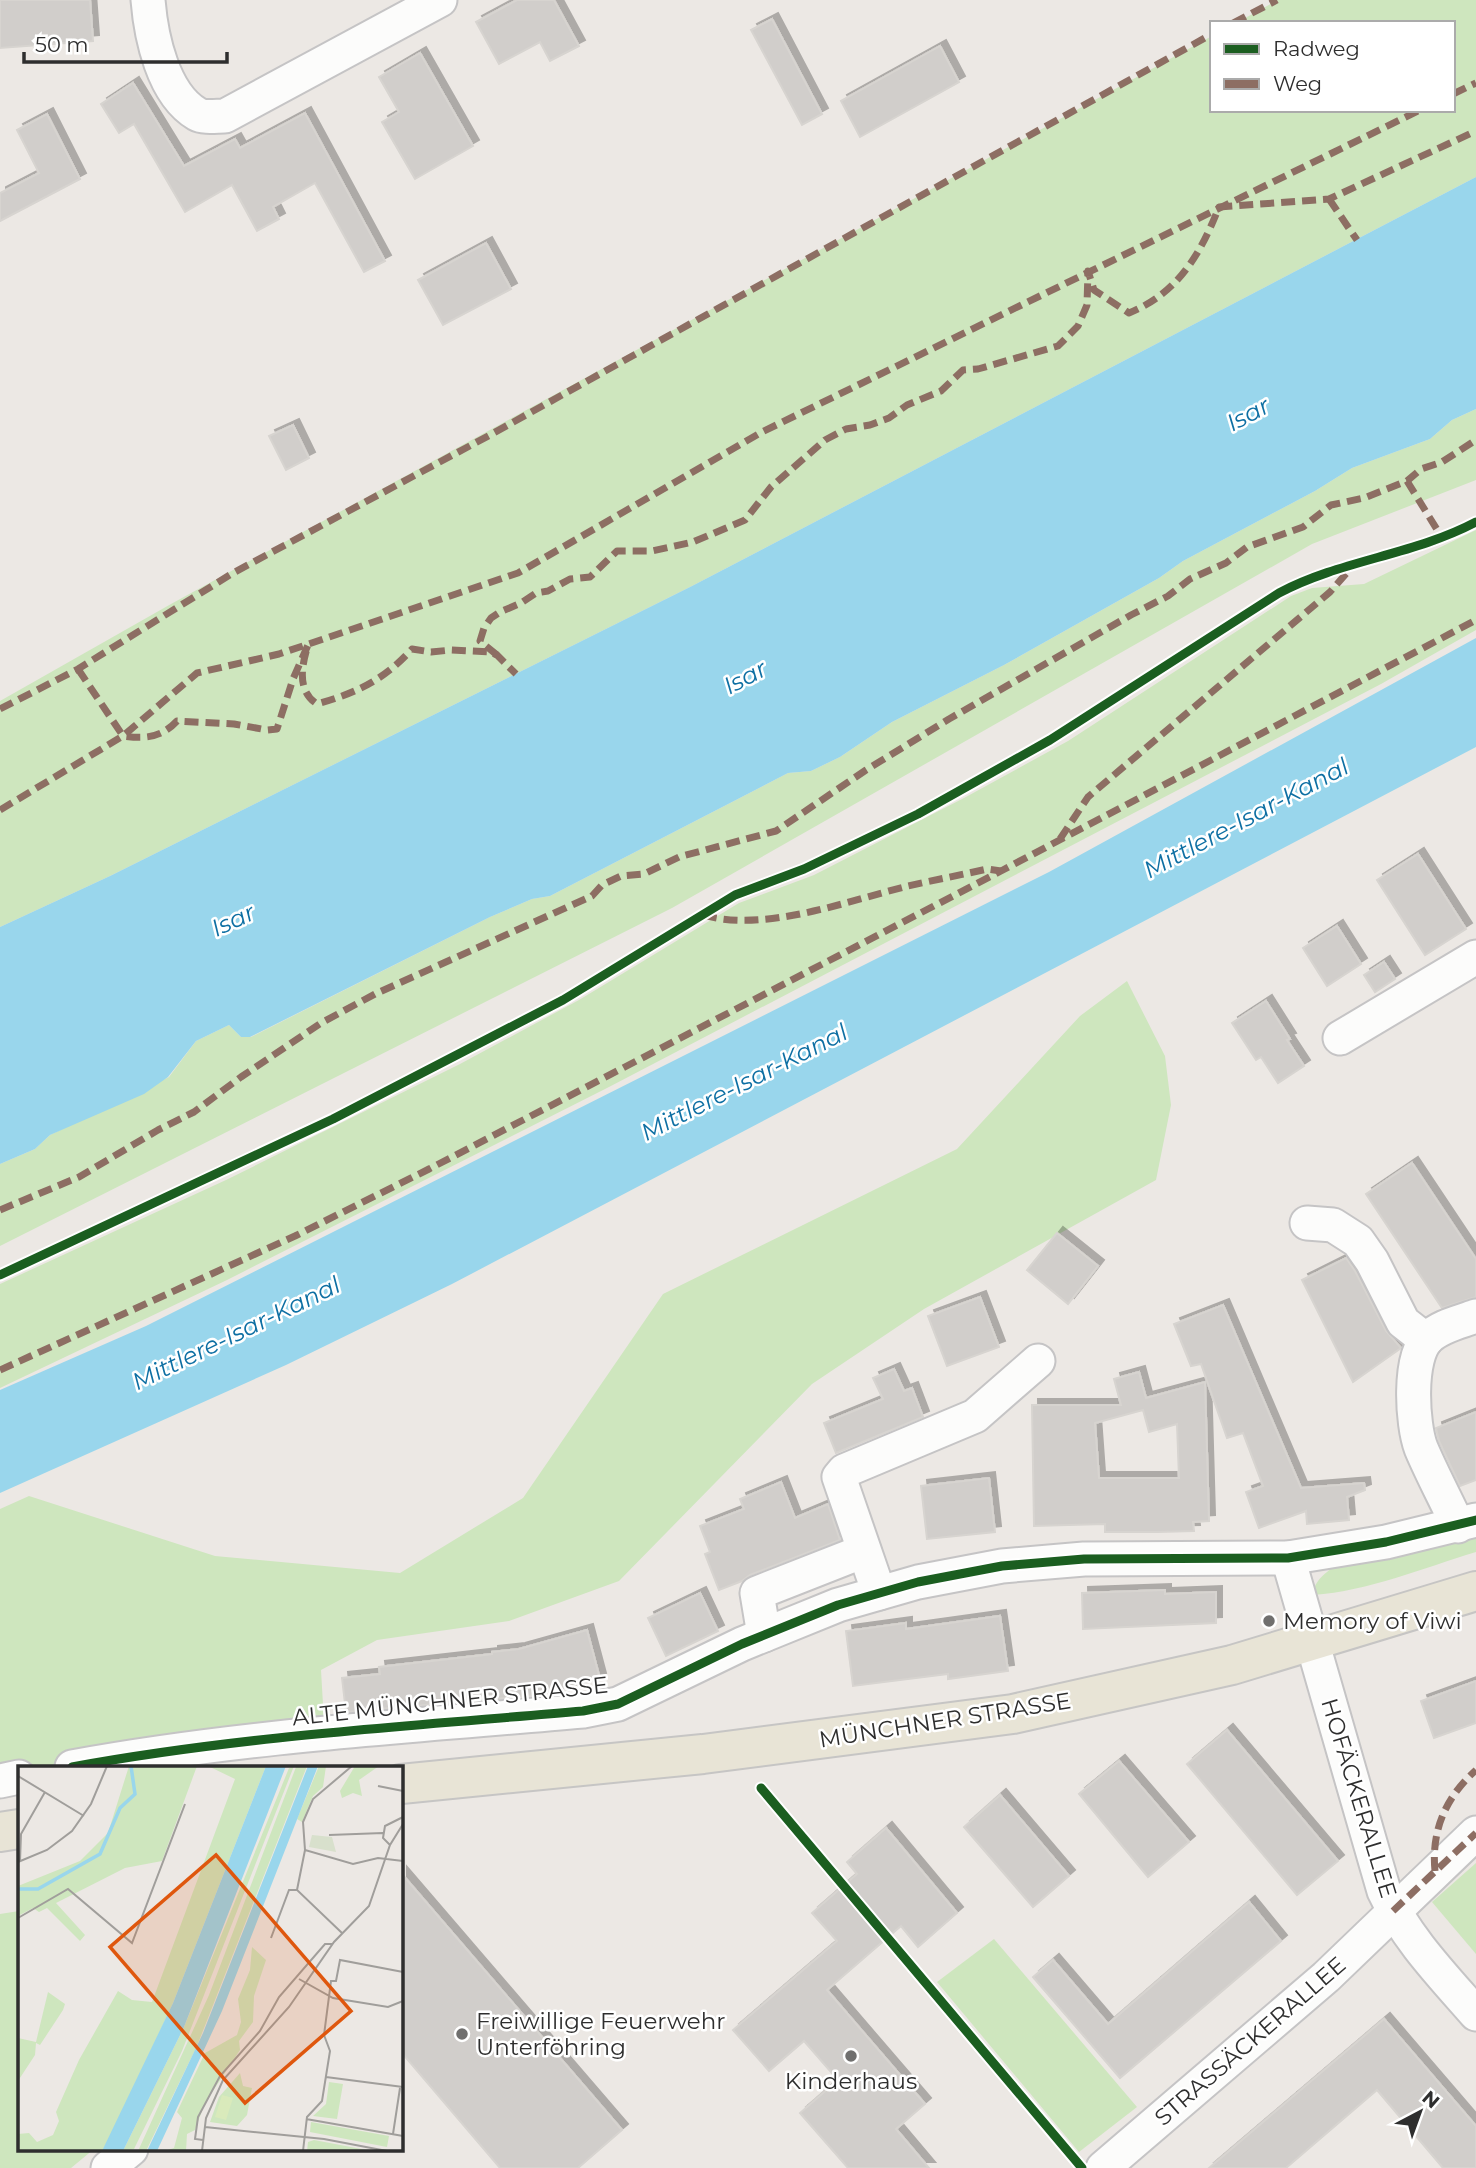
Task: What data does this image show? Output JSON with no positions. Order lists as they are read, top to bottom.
{
  "streets": {
    "main road": ["MÜNCHNER STRASSE"],
    "street": ["ALTE MÜNCHNER STRASSE", "HOFÄCKERALLEE", "STRASSÄCKERALLEE"]
  },
  "crossings": [
    ["ALTE MÜNCHNER STRASSE", "HOFÄCKERALLEE"],
    ["MÜNCHNER STRASSE", "HOFÄCKERALLEE"],
    ["HOFÄCKERALLEE", "STRASSÄCKERALLEE"]
  ],
  "water": ["Isar", "Mittlere-Isar-Kanal"],
  "places": ["Memory of Viwi", "Freiwillige Feuerwehr Unterföhring", "Kinderhaus"],
  "legend": ["Radweg", "Weg"],
  "scale_bar": "50 m",
  "north": "top right"
}
